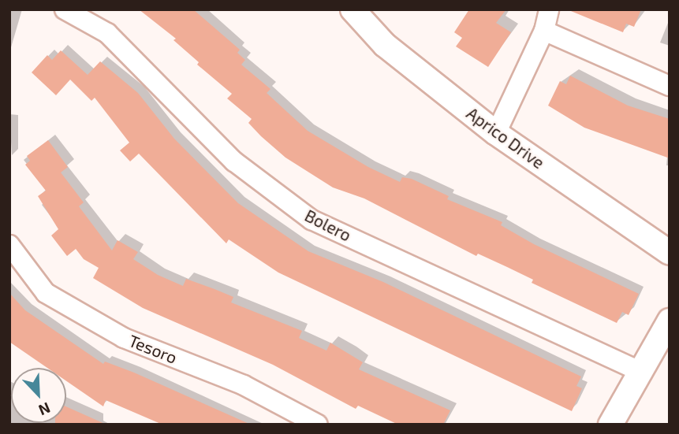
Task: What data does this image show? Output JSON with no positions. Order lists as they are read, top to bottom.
{
  "streets": {
    "street": ["Aprico Drive", "Bolero", "Tesoro"]
  },
  "north": "bottom right"
}
